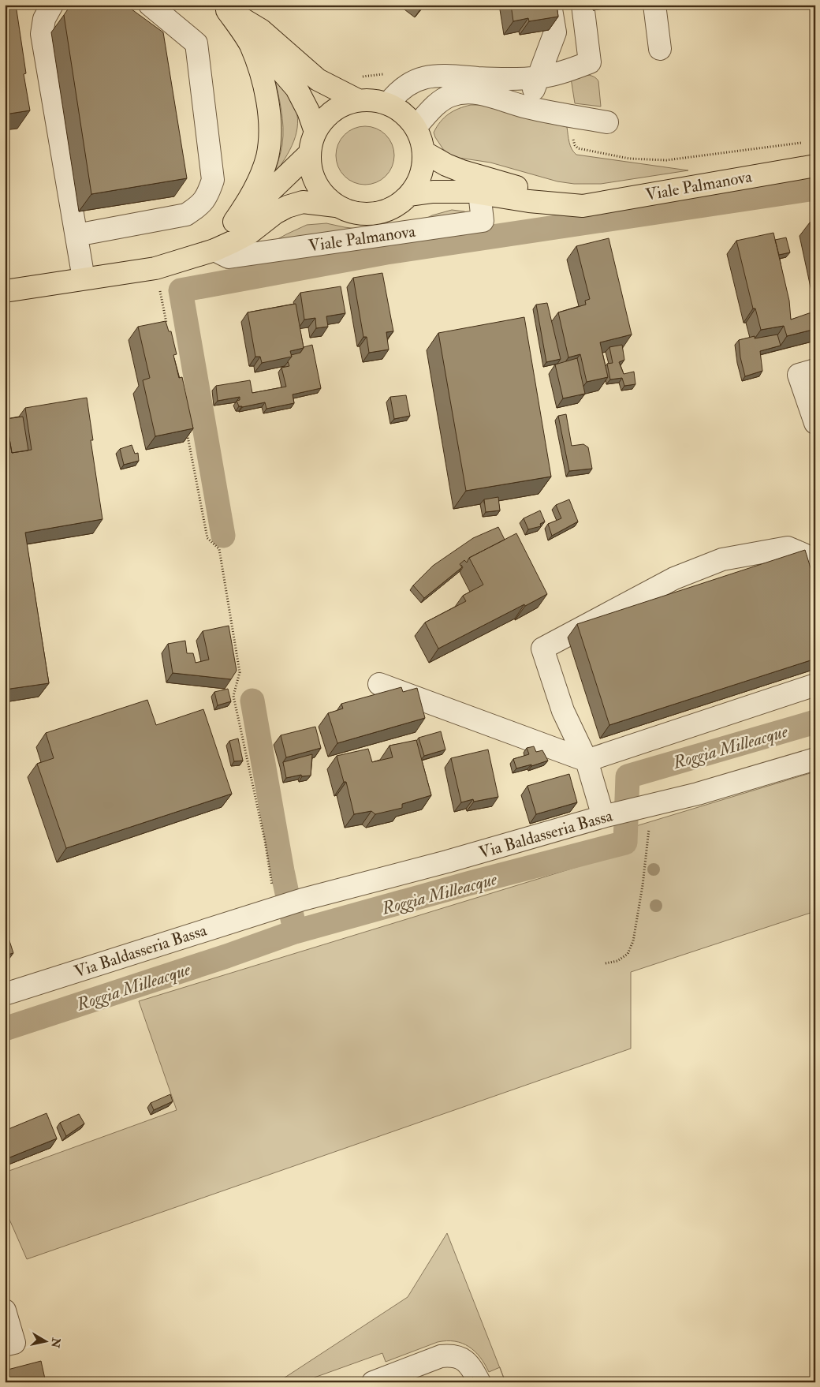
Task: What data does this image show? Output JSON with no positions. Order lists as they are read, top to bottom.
{
  "streets": {
    "main road": ["Viale Palmanova"],
    "street": ["Via Baldasseria Bassa"]
  },
  "water": ["Roggia Milleacque"],
  "north": "right"
}
